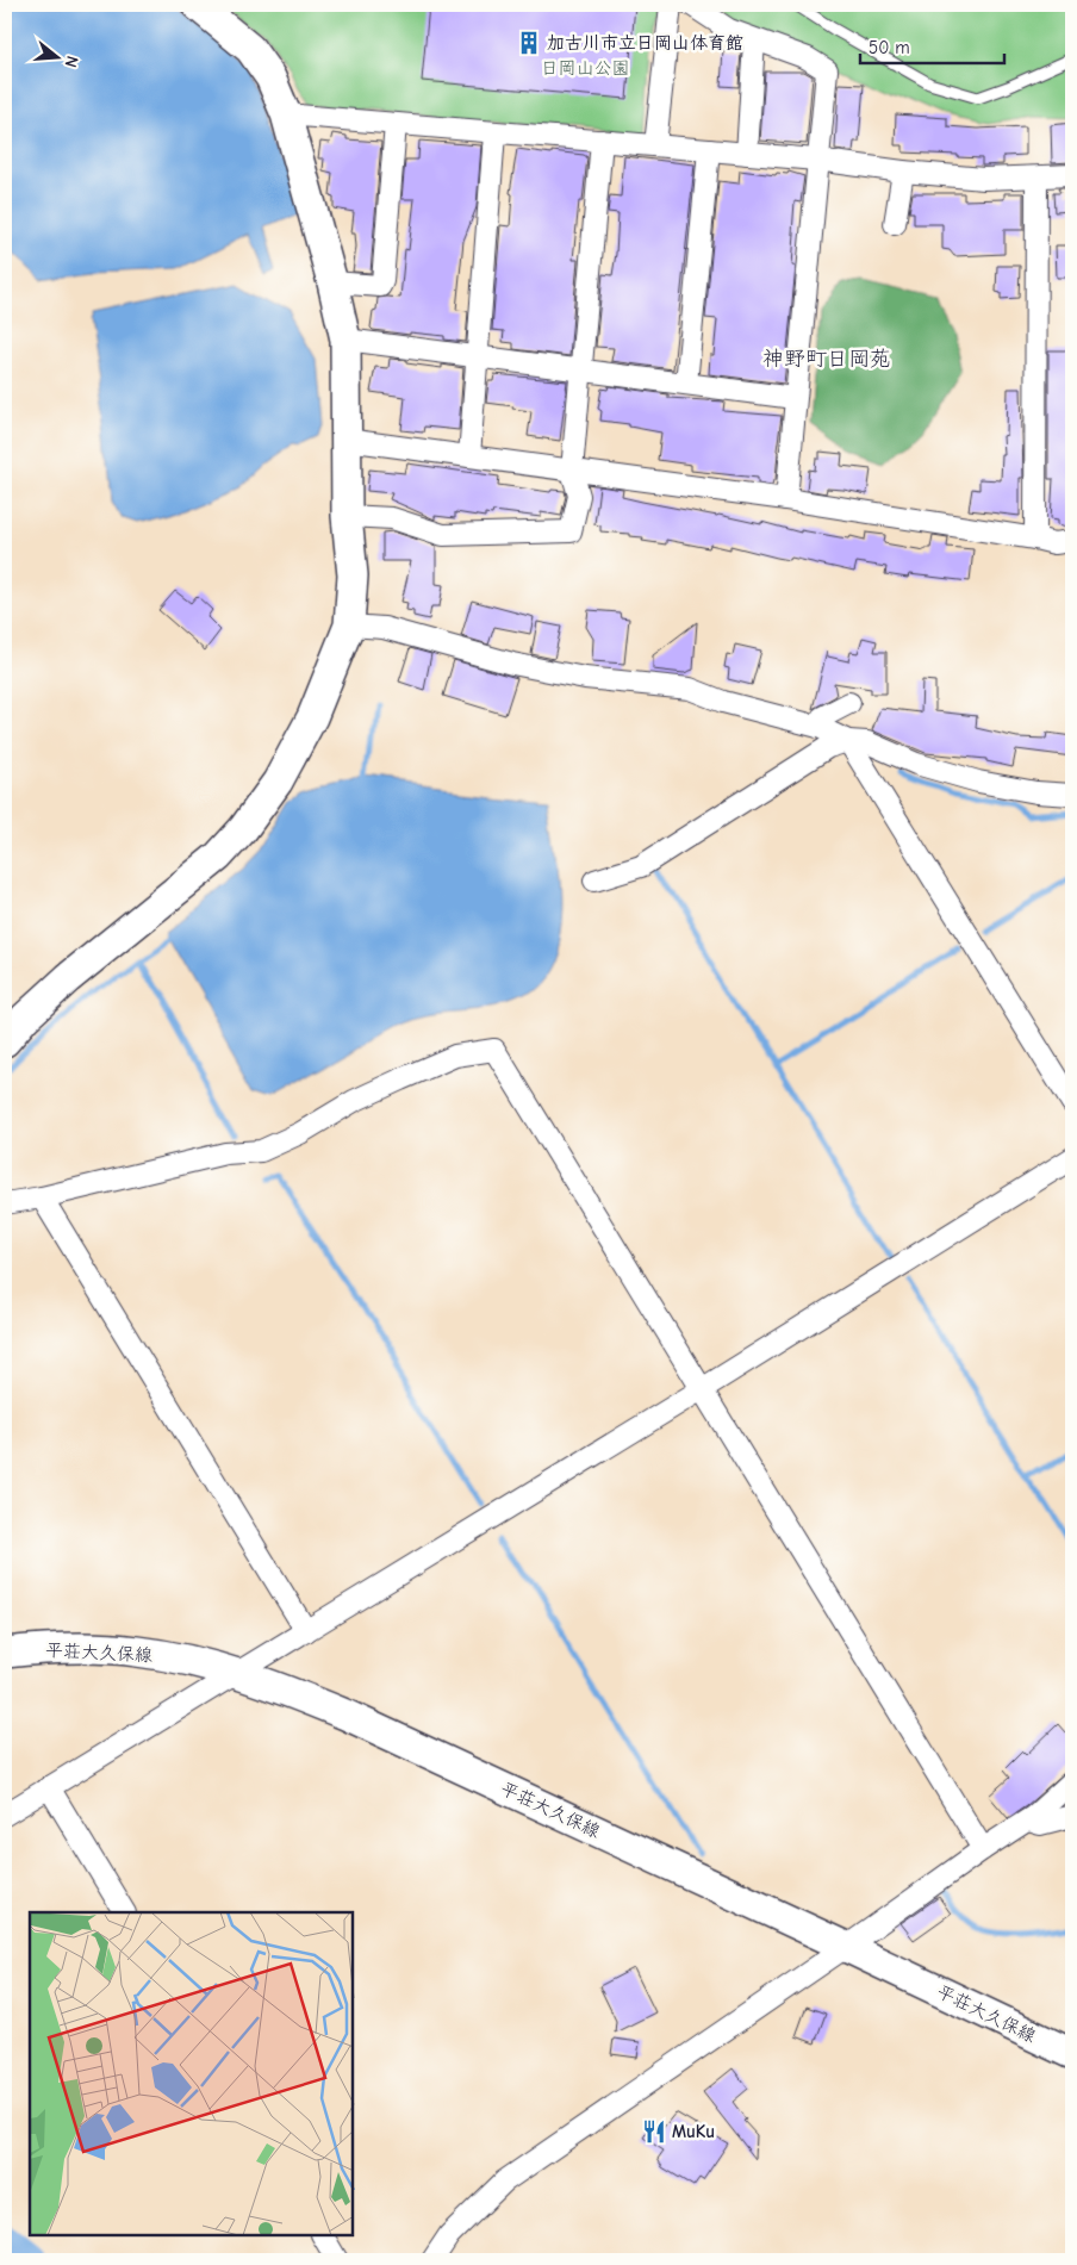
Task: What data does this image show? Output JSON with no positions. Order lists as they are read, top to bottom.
{
  "streets": {
    "street": ["平荘大久保線"]
  },
  "districts": ["神野町日岡苑"],
  "parks": ["日岡山公園"],
  "places": {
    "building": ["加古川市立日岡山体育館"],
    "restaurant": ["MuKu"]
  },
  "scale_bar": "50 m",
  "north": "right"
}
